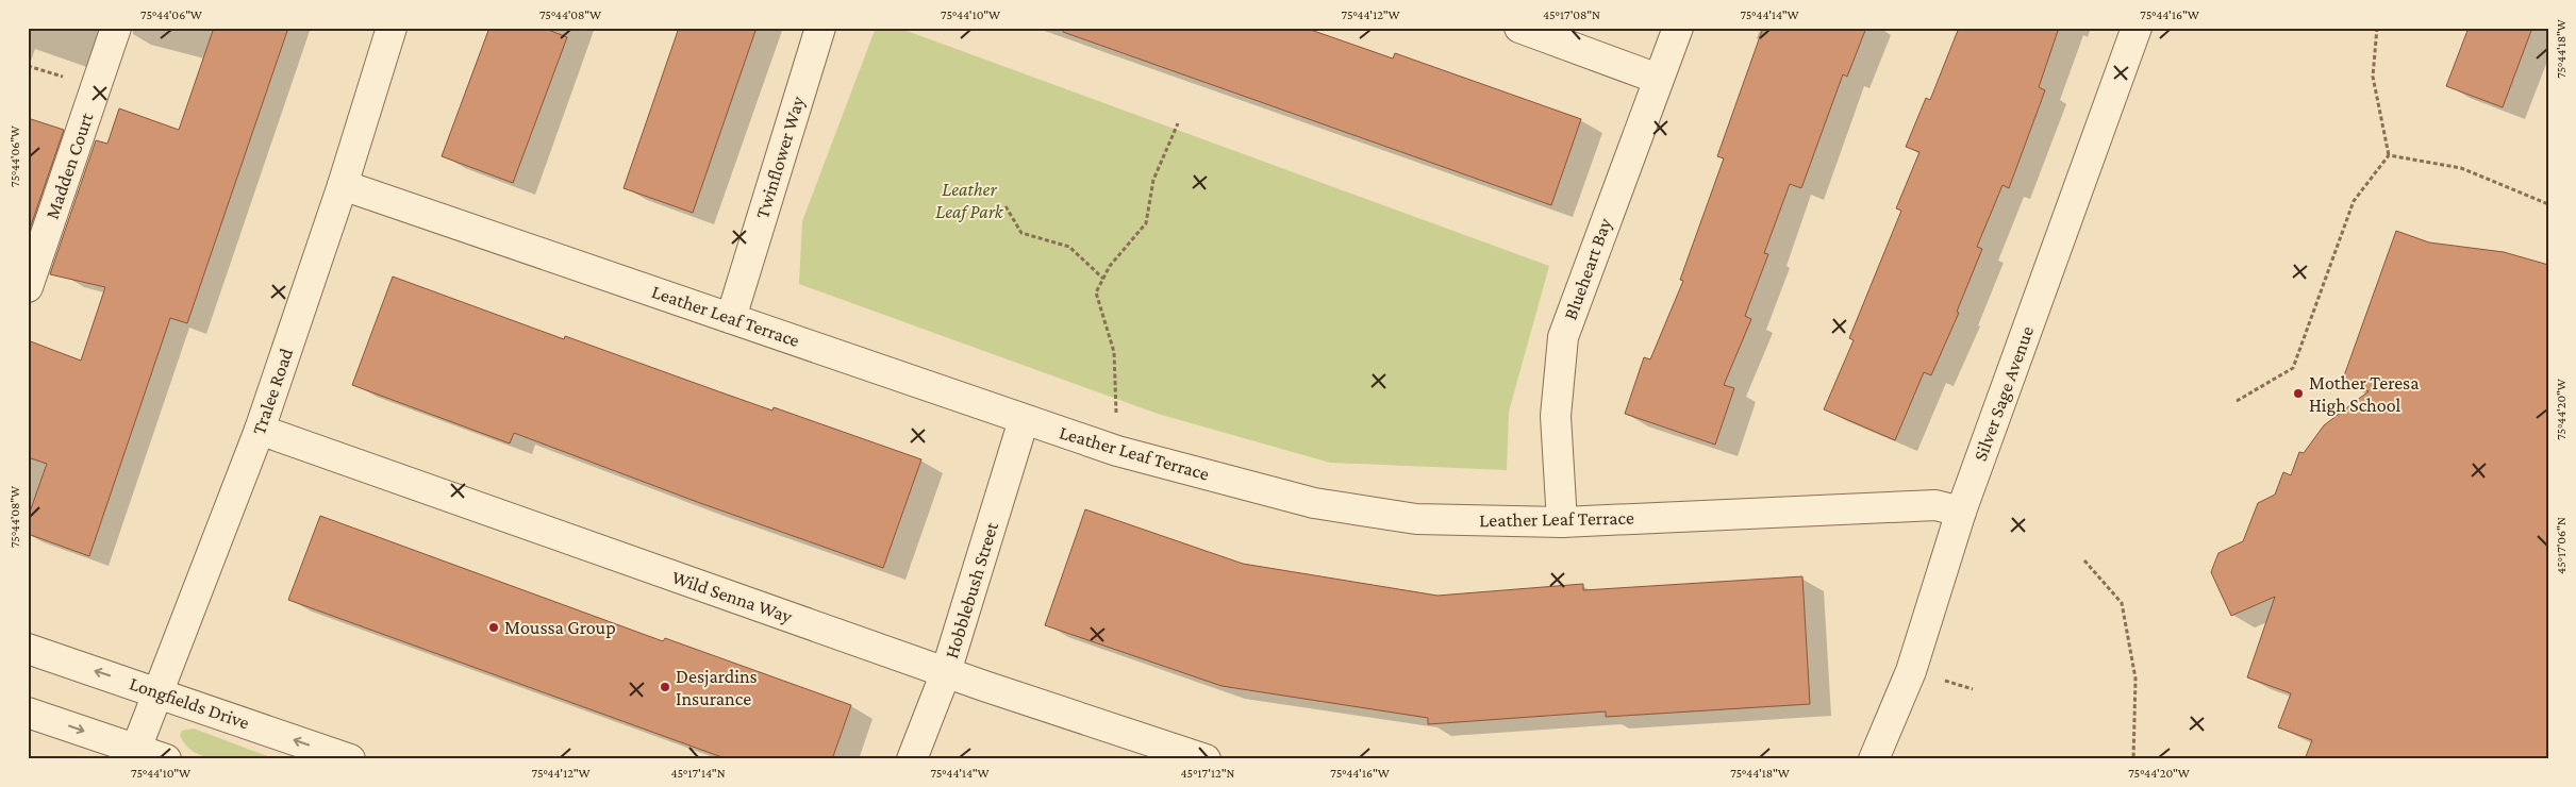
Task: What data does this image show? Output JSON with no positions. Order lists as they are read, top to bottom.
{
  "streets": {
    "street": [
      "Twinflower Way",
      "Madden Court",
      "Blueheart Bay",
      "Leather Leaf Terrace",
      "Tralee Road",
      "Silver Sage Avenue",
      "Hobblebush Street",
      "Wild Senna Way",
      "Longfields Drive"
    ]
  },
  "crossings": [
    ["Twinflower Way", "Leather Leaf Terrace"],
    ["Blueheart Bay", "Leather Leaf Terrace"],
    ["Leather Leaf Terrace", "Tralee Road"],
    ["Leather Leaf Terrace", "Silver Sage Avenue"],
    ["Leather Leaf Terrace", "Hobblebush Street"],
    ["Tralee Road", "Wild Senna Way"],
    ["Tralee Road", "Longfields Drive"],
    ["Hobblebush Street", "Wild Senna Way"]
  ],
  "parks": ["Leather Leaf Park"],
  "places": ["Mother Teresa High School", "Moussa Group", "Desjardins Insurance"],
  "coordinates": [
    "75°44'06\"W",
    "75°44'08\"W",
    "75°44'10\"W",
    "75°44'12\"W",
    "45°17'08\"N",
    "75°44'14\"W",
    "75°44'16\"W",
    "75°44'18\"W",
    "75°44'20\"W",
    "45°17'06\"N",
    "45°17'14\"N",
    "45°17'12\"N"
  ]
}
